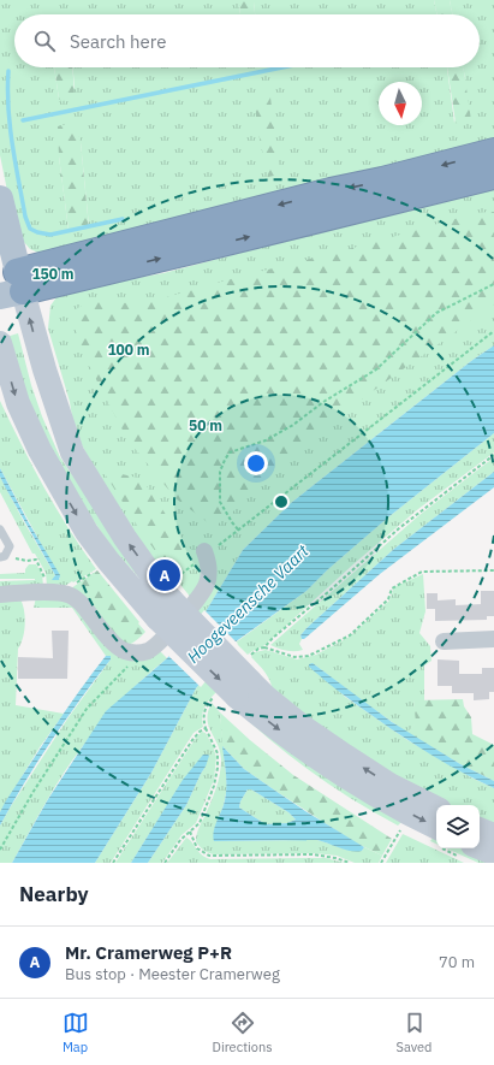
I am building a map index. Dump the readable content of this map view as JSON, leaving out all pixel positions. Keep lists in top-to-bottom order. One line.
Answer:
{"water":["Hoogeveensche Vaart"],"north":"bottom","page":{"search":"Search here","pins":"A","heading":"Nearby","list":[{"mark":"A","name":"Mr. Cramerweg P+R","note":"Bus stop · Meester Cramerweg","value":"70 m"}],"nav":["Map","Directions","Saved"]},"rings":["150 m","100 m","50 m"]}
